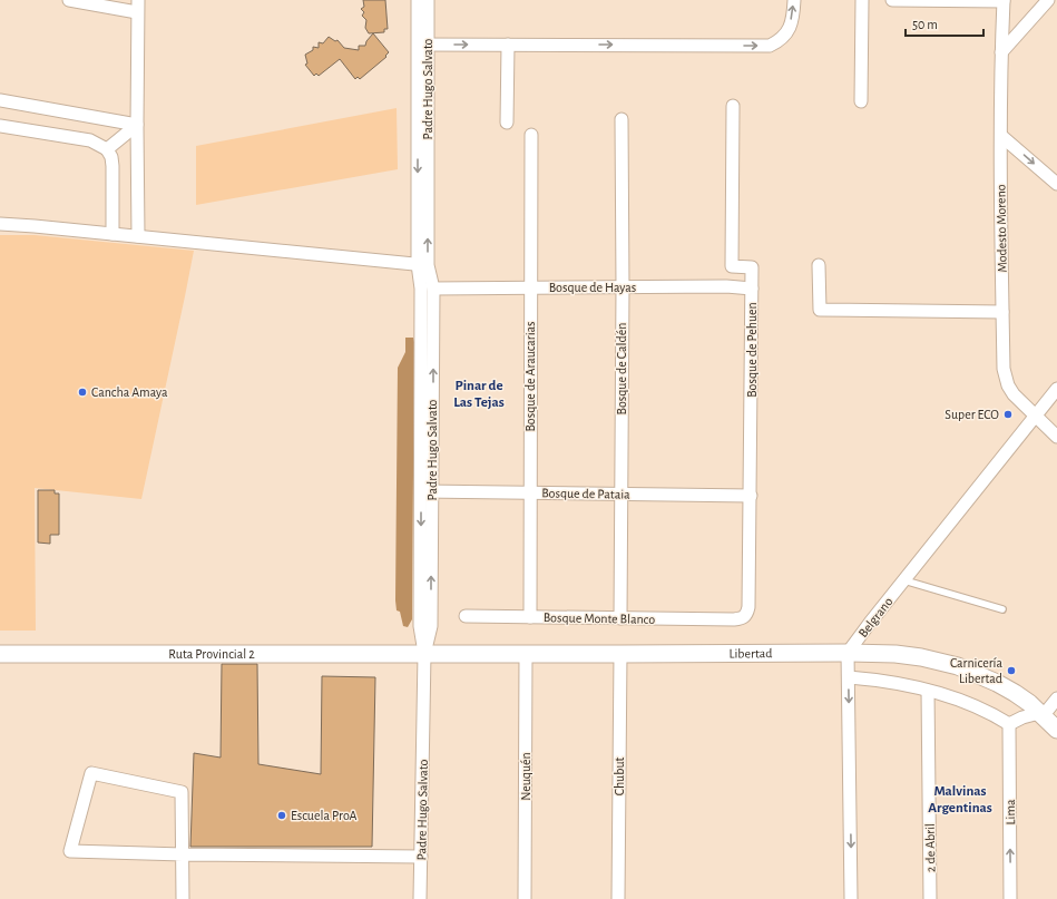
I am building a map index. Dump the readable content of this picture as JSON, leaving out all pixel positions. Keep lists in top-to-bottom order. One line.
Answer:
{"streets":{"main road":["Libertad","Ruta Provincial 2"],"street":["Padre Hugo Salvato","Modesto Moreno","Bosque de Hayas","Bosque de Pehuen","Bosque de Caldén","Bosque de Araucarias","Bosque de Pataia","Belgrano","Bosque Monte Blanco","Neuquén","Chubut","Lima","2 de Abril"]},"crossings":[["Padre Hugo Salvato","Bosque de Hayas"],["Padre Hugo Salvato","Bosque de Pataia"],["Padre Hugo Salvato","Libertad"],["Padre Hugo Salvato","Ruta Provincial 2"],["Modesto Moreno","Belgrano"],["Bosque de Hayas","Bosque de Pehuen"],["Bosque de Hayas","Bosque de Caldén"],["Bosque de Hayas","Bosque de Araucarias"],["Bosque de Pehuen","Bosque de Pataia"],["Bosque de Pehuen","Bosque Monte Blanco"],["Bosque de Caldén","Bosque de Pataia"],["Bosque de Caldén","Bosque Monte Blanco"],["Bosque de Araucarias","Bosque de Pataia"],["Bosque de Araucarias","Bosque Monte Blanco"],["Belgrano","Libertad"],["Libertad","Ruta Provincial 2"],["Libertad","Neuquén"],["Libertad","Chubut"]],"one_way":["Lima"],"districts":["Pinar de Las Tejas","Malvinas Argentinas"],"places":["Cancha Amaya","Super ECO","Carnicería Libertad","Escuela ProA"],"scale_bar":"50 m"}
